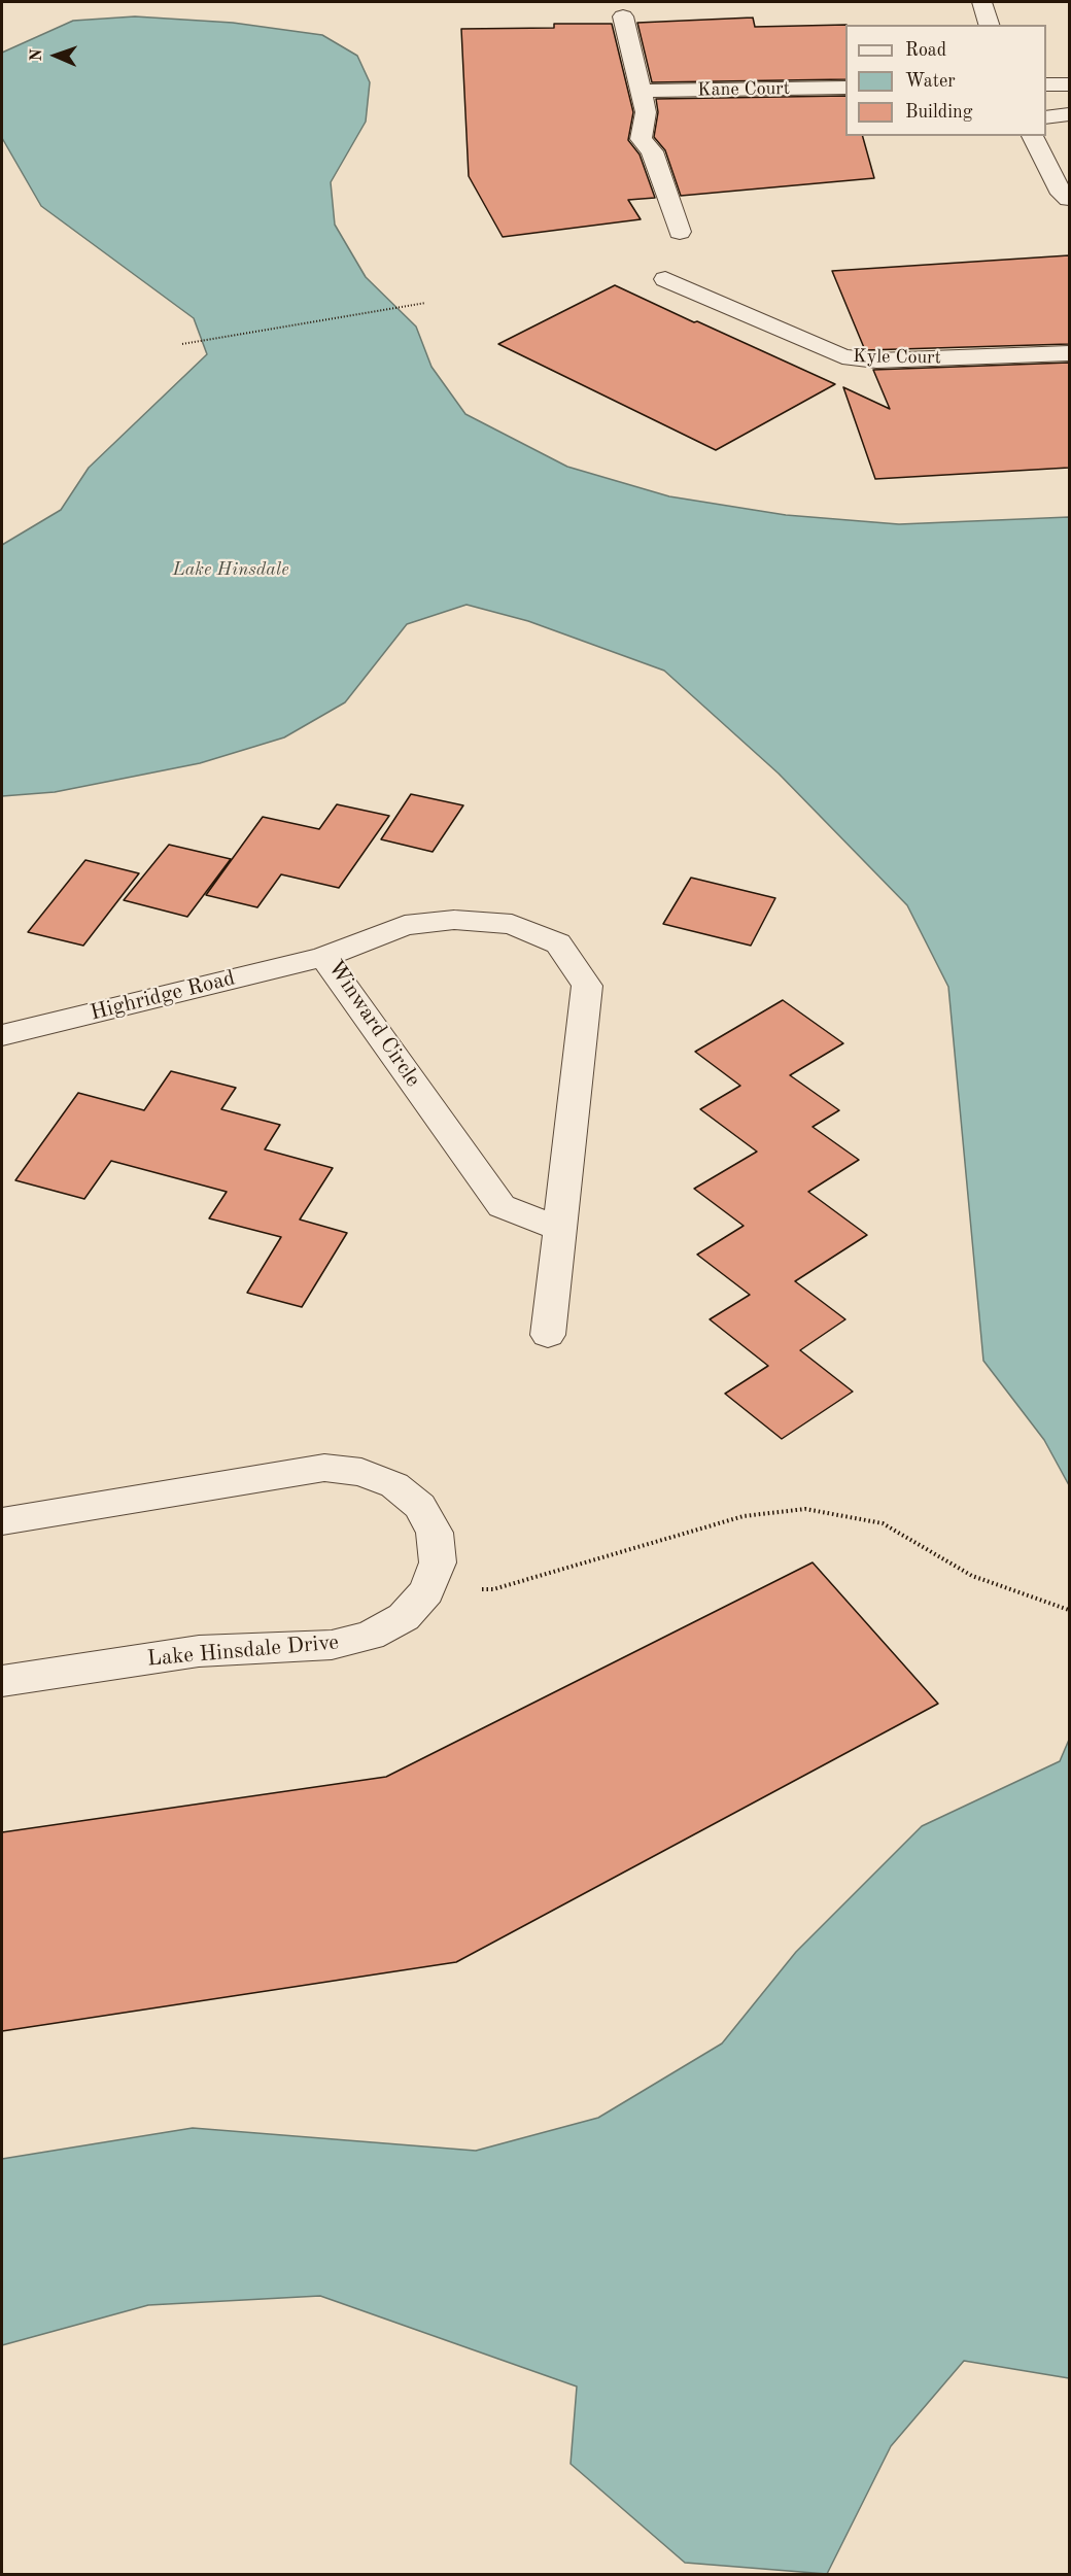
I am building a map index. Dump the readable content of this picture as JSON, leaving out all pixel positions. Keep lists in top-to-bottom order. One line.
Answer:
{"streets":{"street":["Kane Court","Kyle Court","Highridge Road","Winward Circle","Lake Hinsdale Drive"]},"crossings":[["Highridge Road","Winward Circle"]],"water":["Lake Hinsdale"],"legend":["Road","Water","Building"],"north":"left"}
